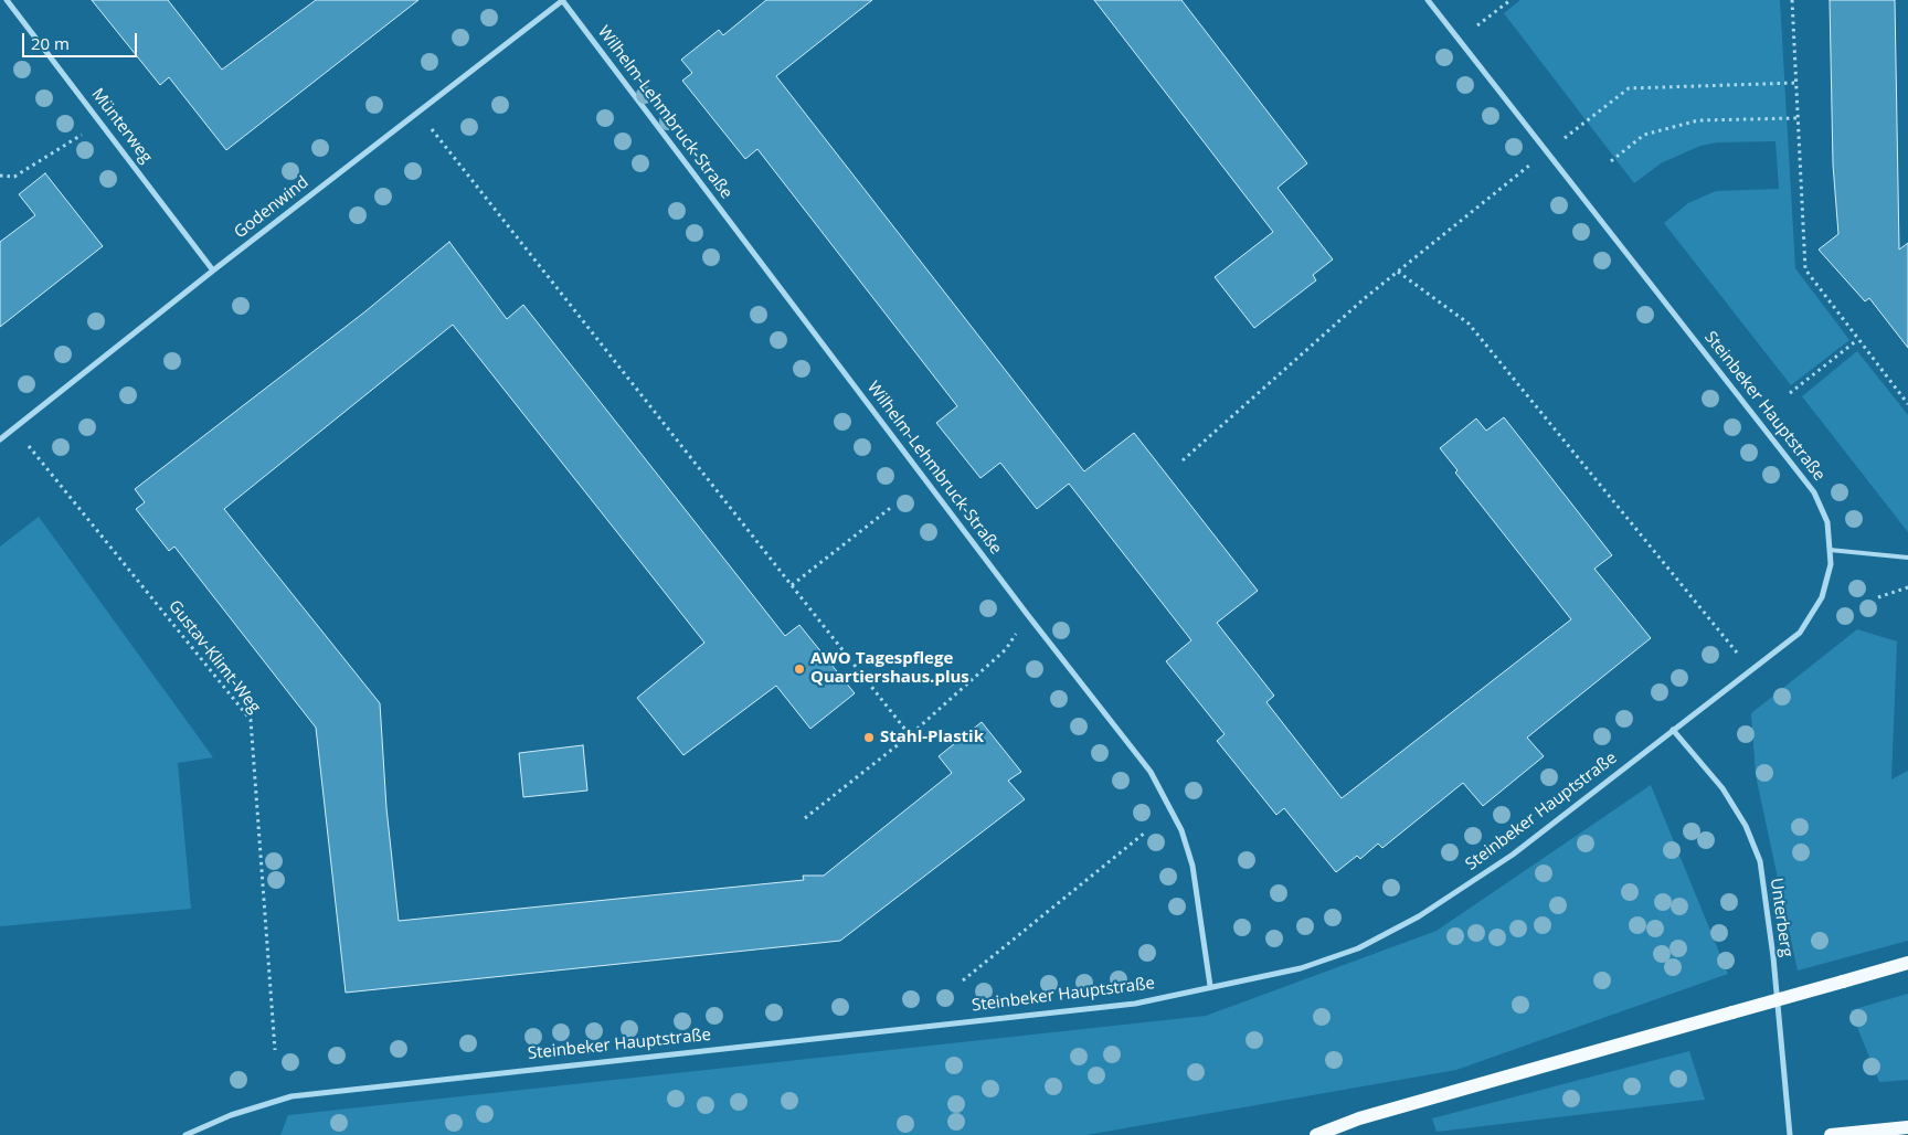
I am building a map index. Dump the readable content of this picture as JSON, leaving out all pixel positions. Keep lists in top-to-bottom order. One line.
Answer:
{"streets":{"street":["Wilhelm-Lehmbruck-Straße","Münterweg","Godenwind","Steinbeker Hauptstraße","Unterberg"],"path":["Gustav-Klimt-Weg"]},"crossings":[["Wilhelm-Lehmbruck-Straße","Godenwind"],["Wilhelm-Lehmbruck-Straße","Steinbeker Hauptstraße"],["Münterweg","Godenwind"],["Godenwind","Gustav-Klimt-Weg"],["Steinbeker Hauptstraße","Unterberg"]],"places":["AWO Tagespflege Quartiershaus.plus","Stahl-Plastik"],"scale_bar":"20 m"}
